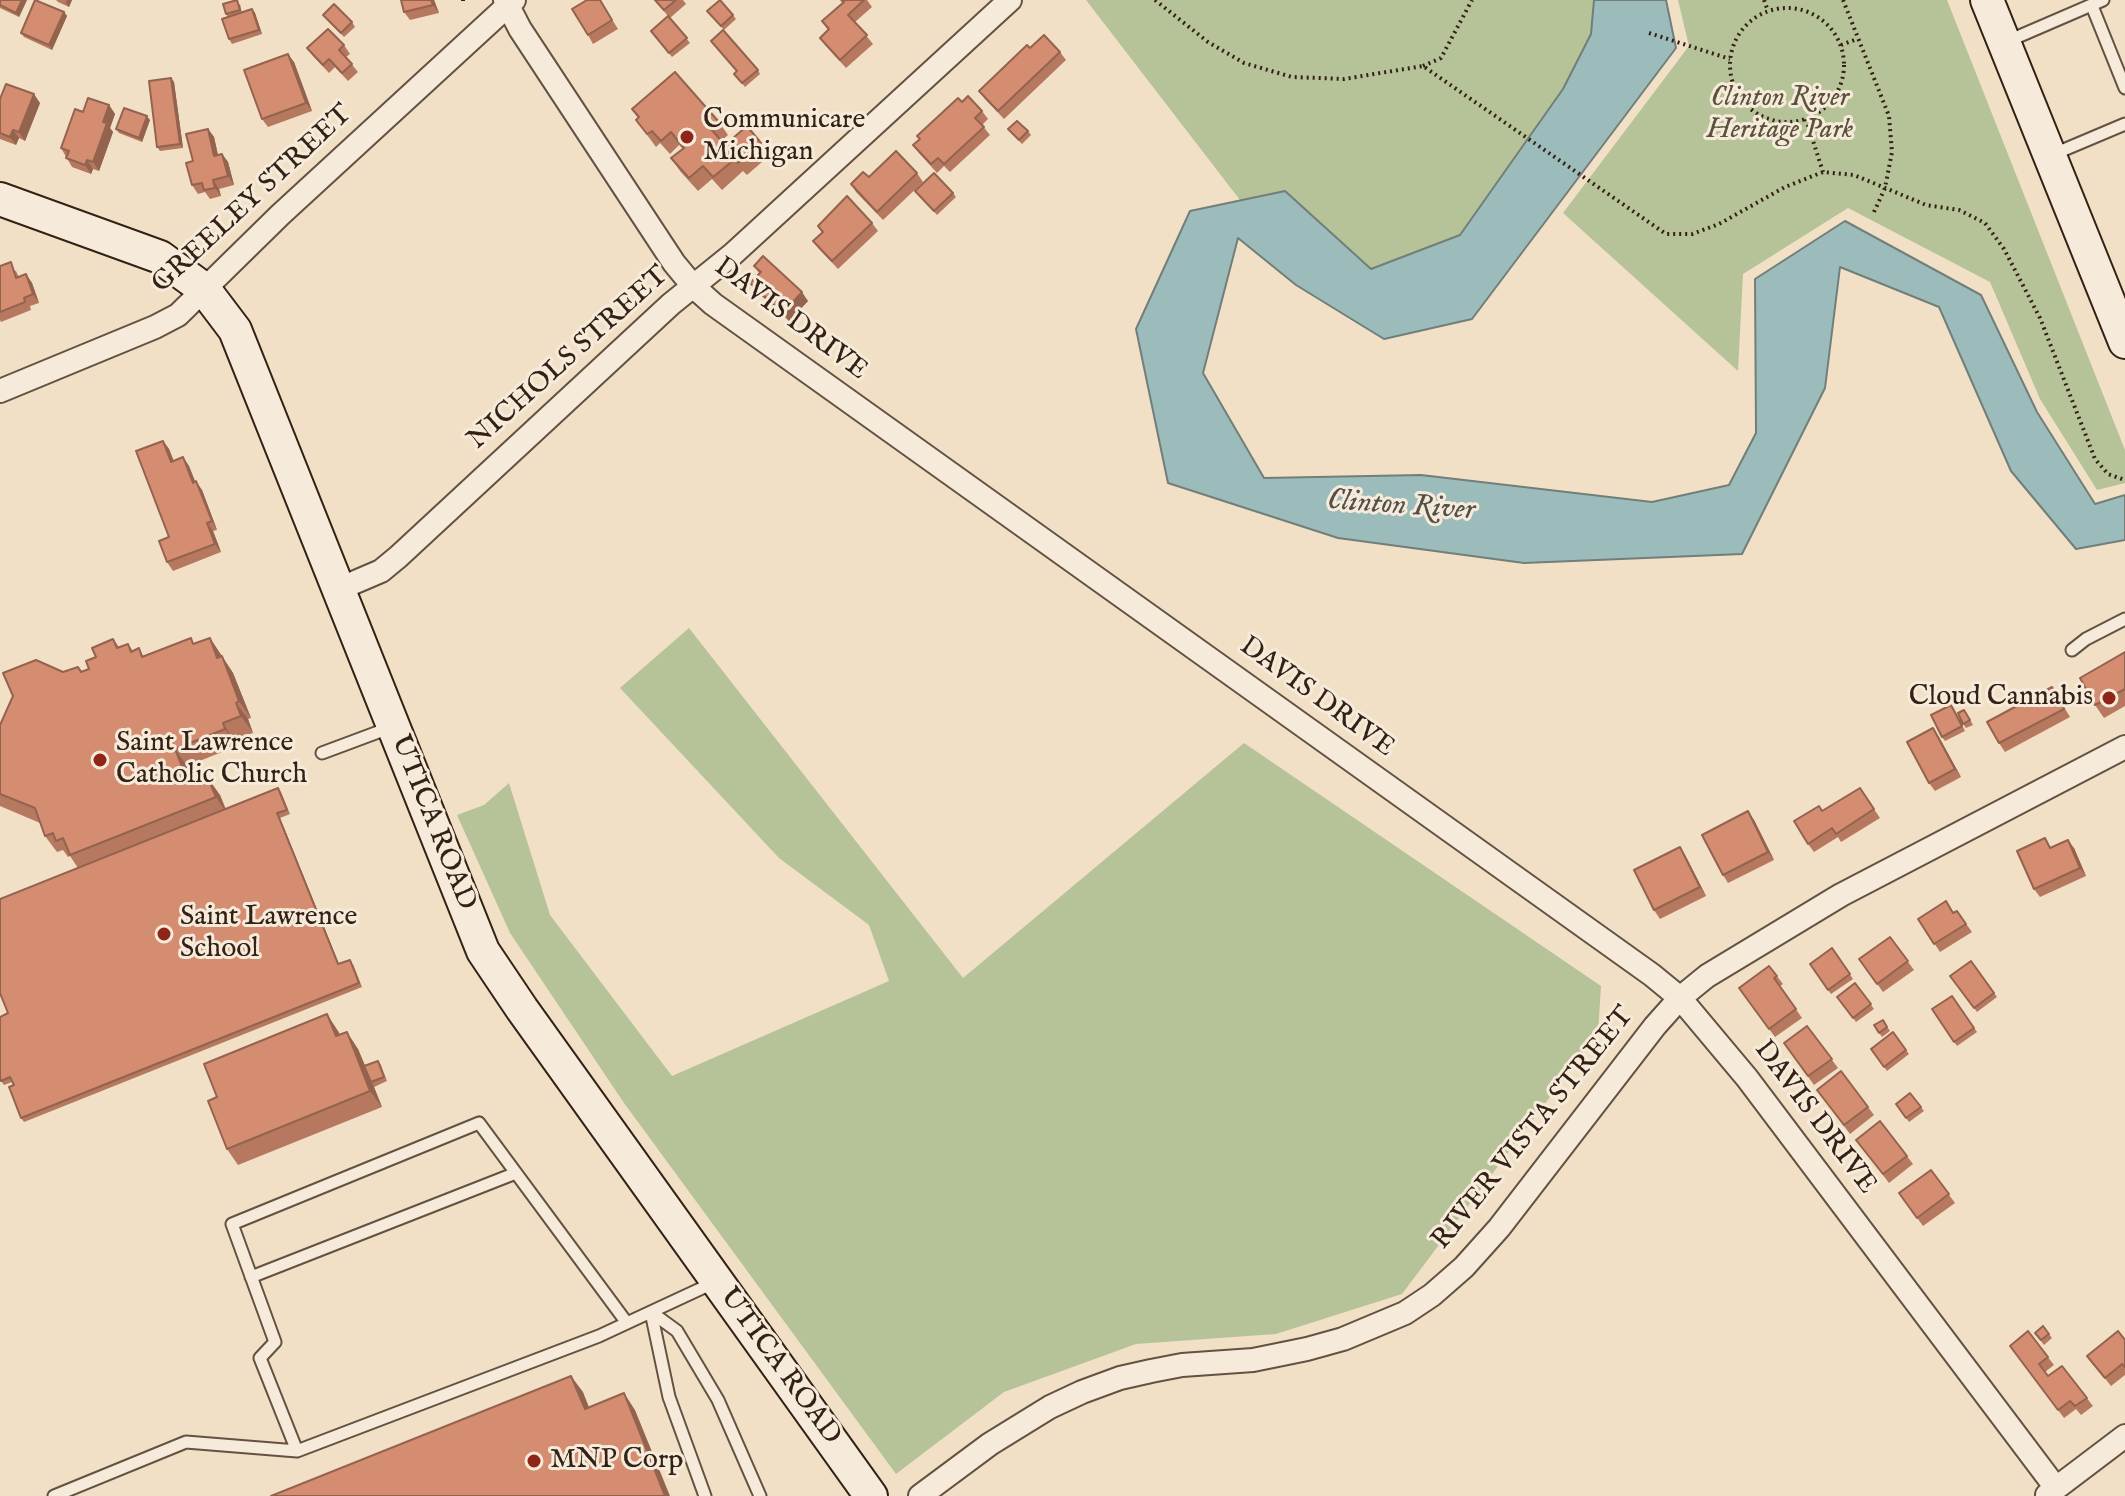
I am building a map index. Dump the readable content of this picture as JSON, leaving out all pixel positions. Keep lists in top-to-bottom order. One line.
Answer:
{"streets":{"street":["GREELEY STREET","DAVIS DRIVE","NICHOLS STREET","UTICA ROAD","RIVER VISTA STREET"]},"crossings":[["GREELEY STREET","DAVIS DRIVE"],["GREELEY STREET","UTICA ROAD"],["DAVIS DRIVE","NICHOLS STREET"],["DAVIS DRIVE","RIVER VISTA STREET"],["NICHOLS STREET","UTICA ROAD"]],"water":["Clinton River"],"parks":["Clinton River Heritage Park"],"places":["Communicare Michigan","Cloud Cannabis","Saint Lawrence Catholic Church","Saint Lawrence School","MNP Corp"]}
